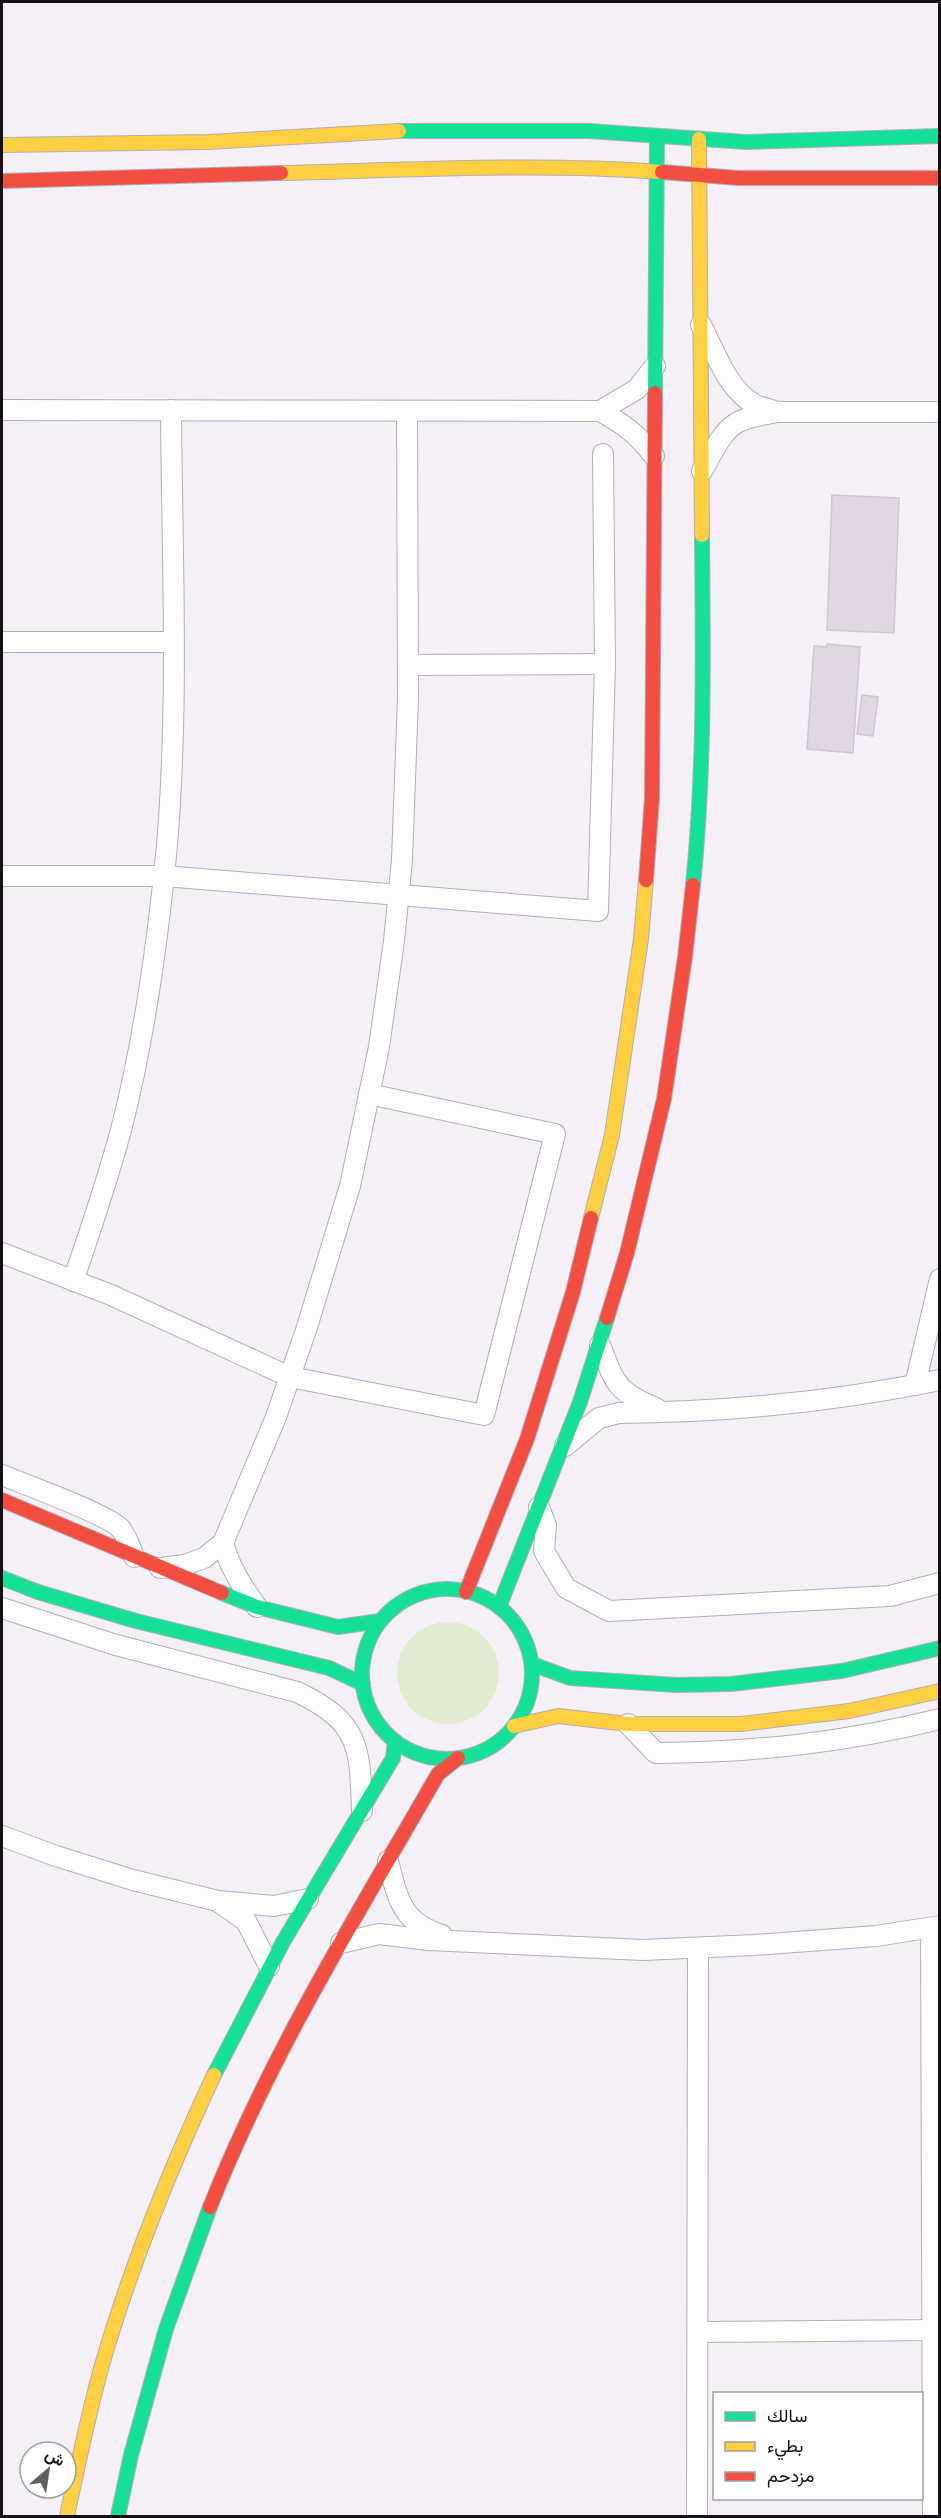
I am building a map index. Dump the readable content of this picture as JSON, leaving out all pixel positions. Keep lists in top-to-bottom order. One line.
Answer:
{"legend":["سالك","بطيء","مزدحم"],"north":"top right"}
